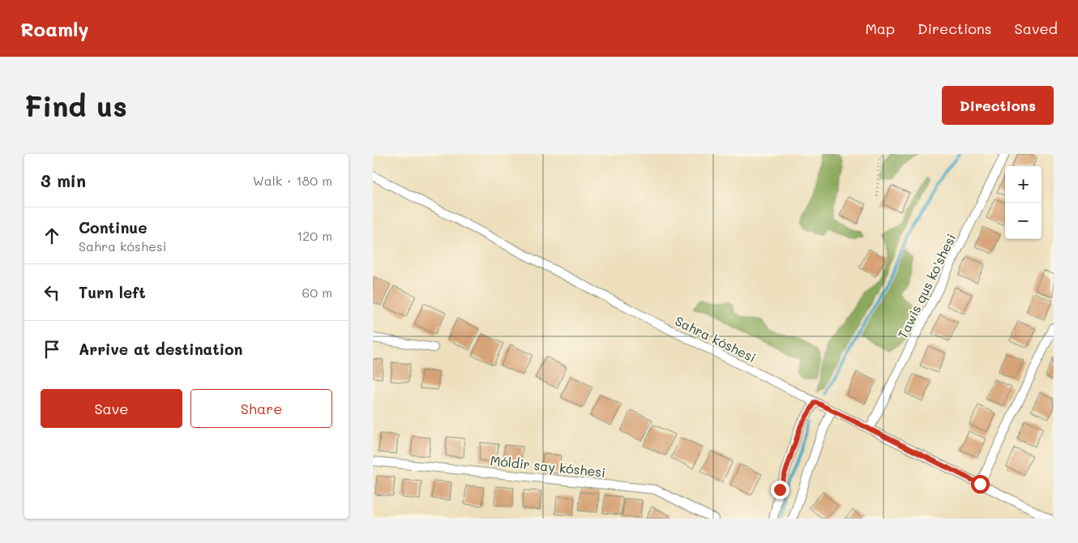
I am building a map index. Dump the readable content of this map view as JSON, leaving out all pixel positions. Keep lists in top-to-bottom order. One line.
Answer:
{"streets":{"street":["Tawis qus ko'shesi","Sahra kóshesi","Móldir say kóshesi"]},"crossings":[["Tawis qus ko'shesi","Sahra kóshesi"]],"page":{"header":"Roamly","nav":["Map","Directions","Saved"],"buttons":["Directions",["Save","Share"]],"title":"Find us","heading":["3 min","Walk · 180 m"],"map_buttons":["+","−"],"list":[["Continue","Sahra kóshesi","120 m"],["Turn left","60 m"],"Arrive at destination"]}}
